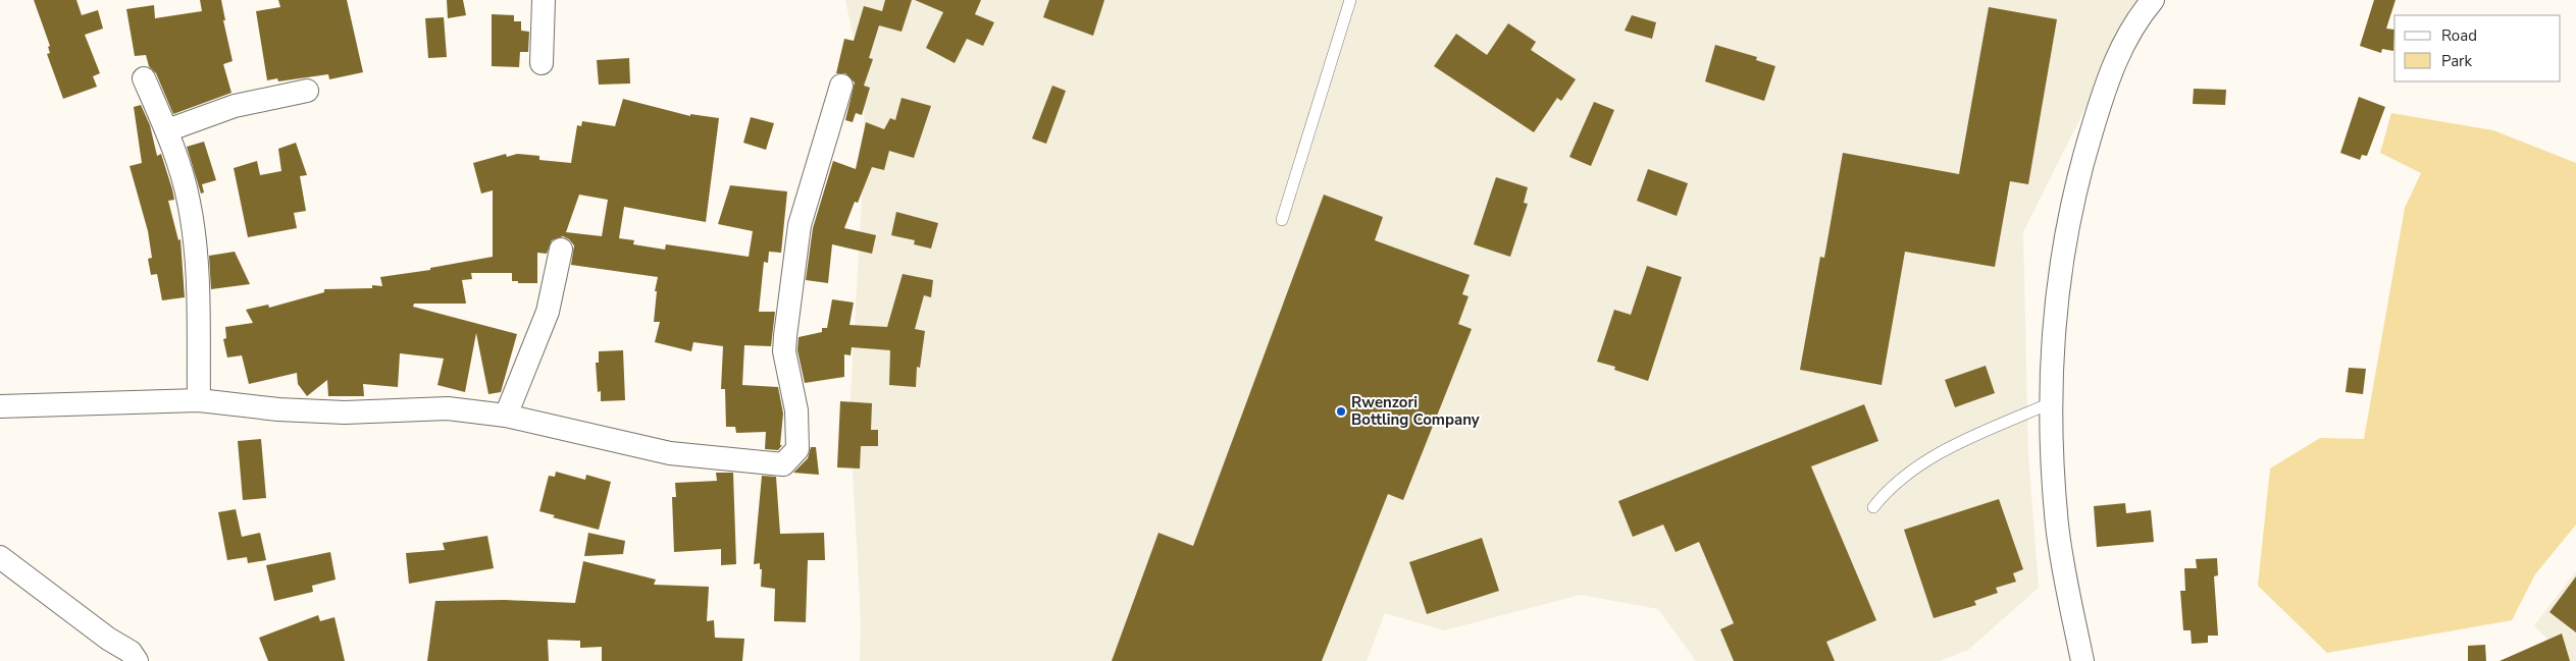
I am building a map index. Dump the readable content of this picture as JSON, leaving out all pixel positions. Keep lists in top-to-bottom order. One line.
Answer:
{"places":["Rwenzori Bottling Company"],"legend":["Road","Park"]}
